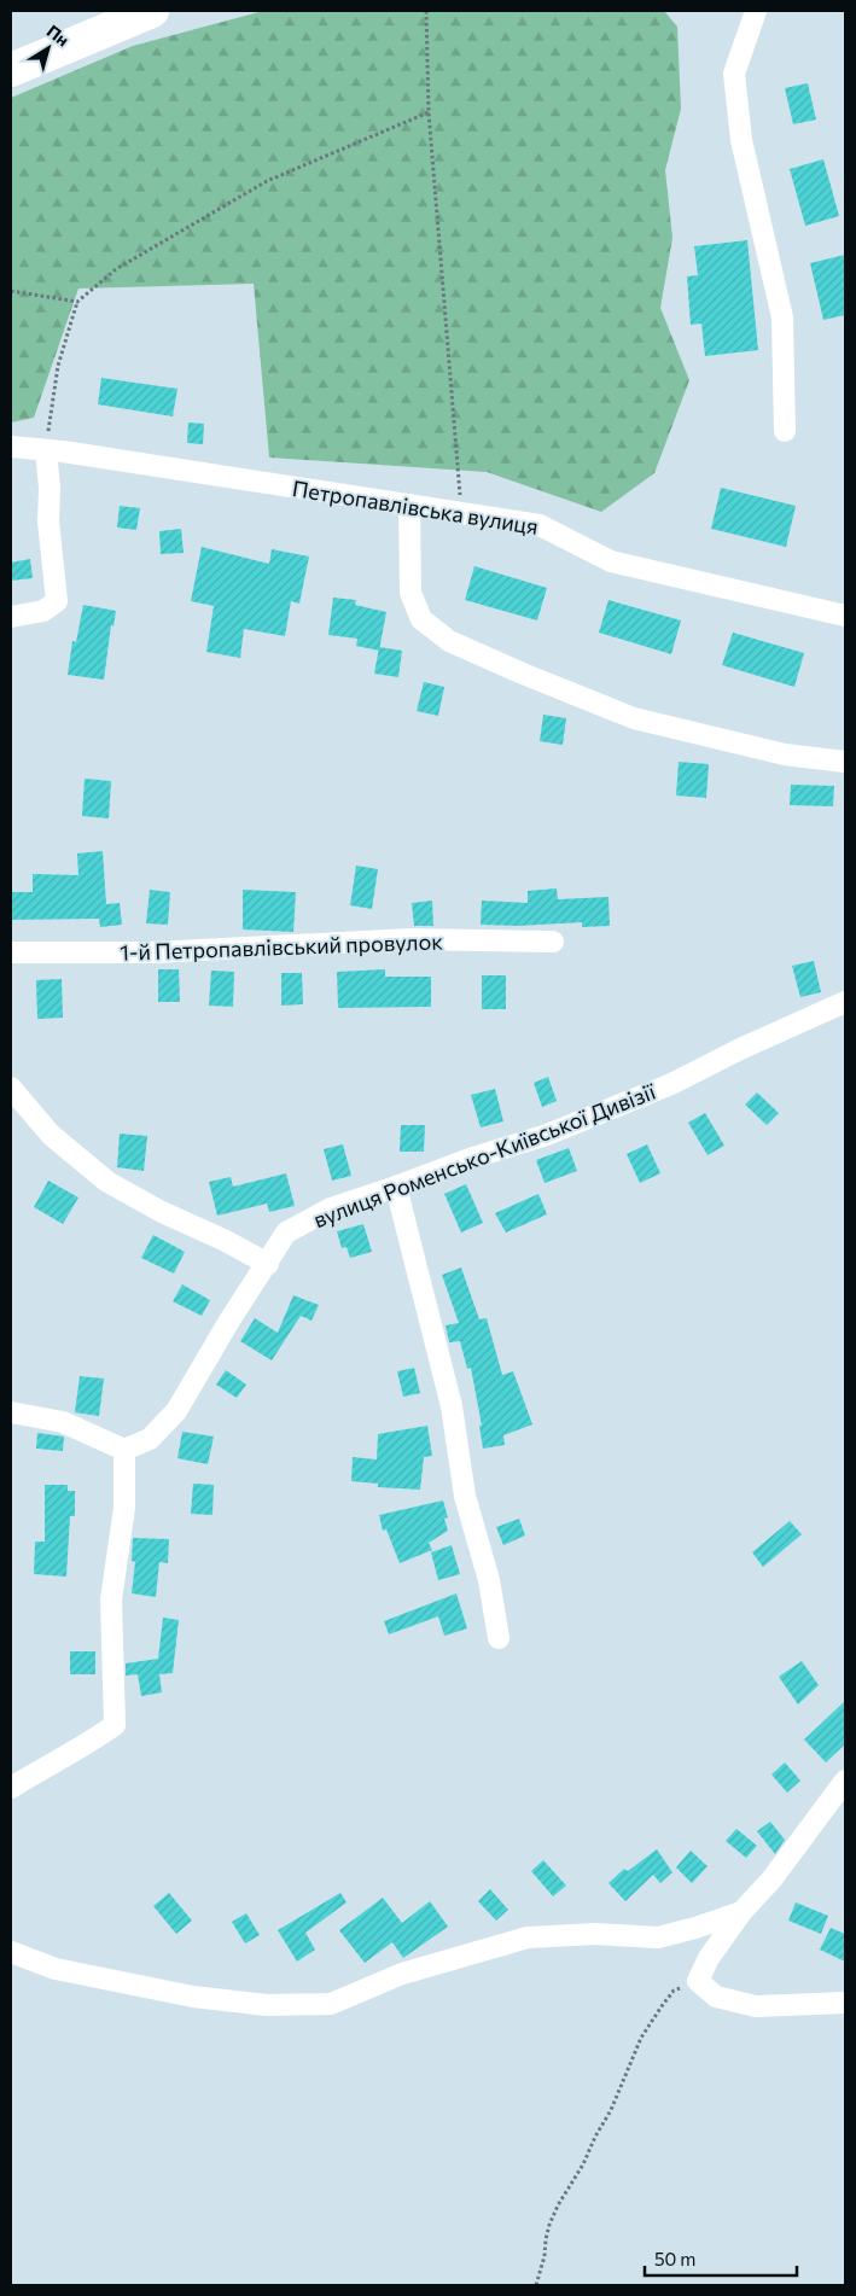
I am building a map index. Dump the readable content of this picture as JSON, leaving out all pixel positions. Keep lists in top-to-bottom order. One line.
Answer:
{"streets":{"street":["Петропавлівська вулиця","1-й Петропавлівський провулок","вулиця Роменсько-Київської Дивізії"]},"scale_bar":"50 m","north":"top right"}
